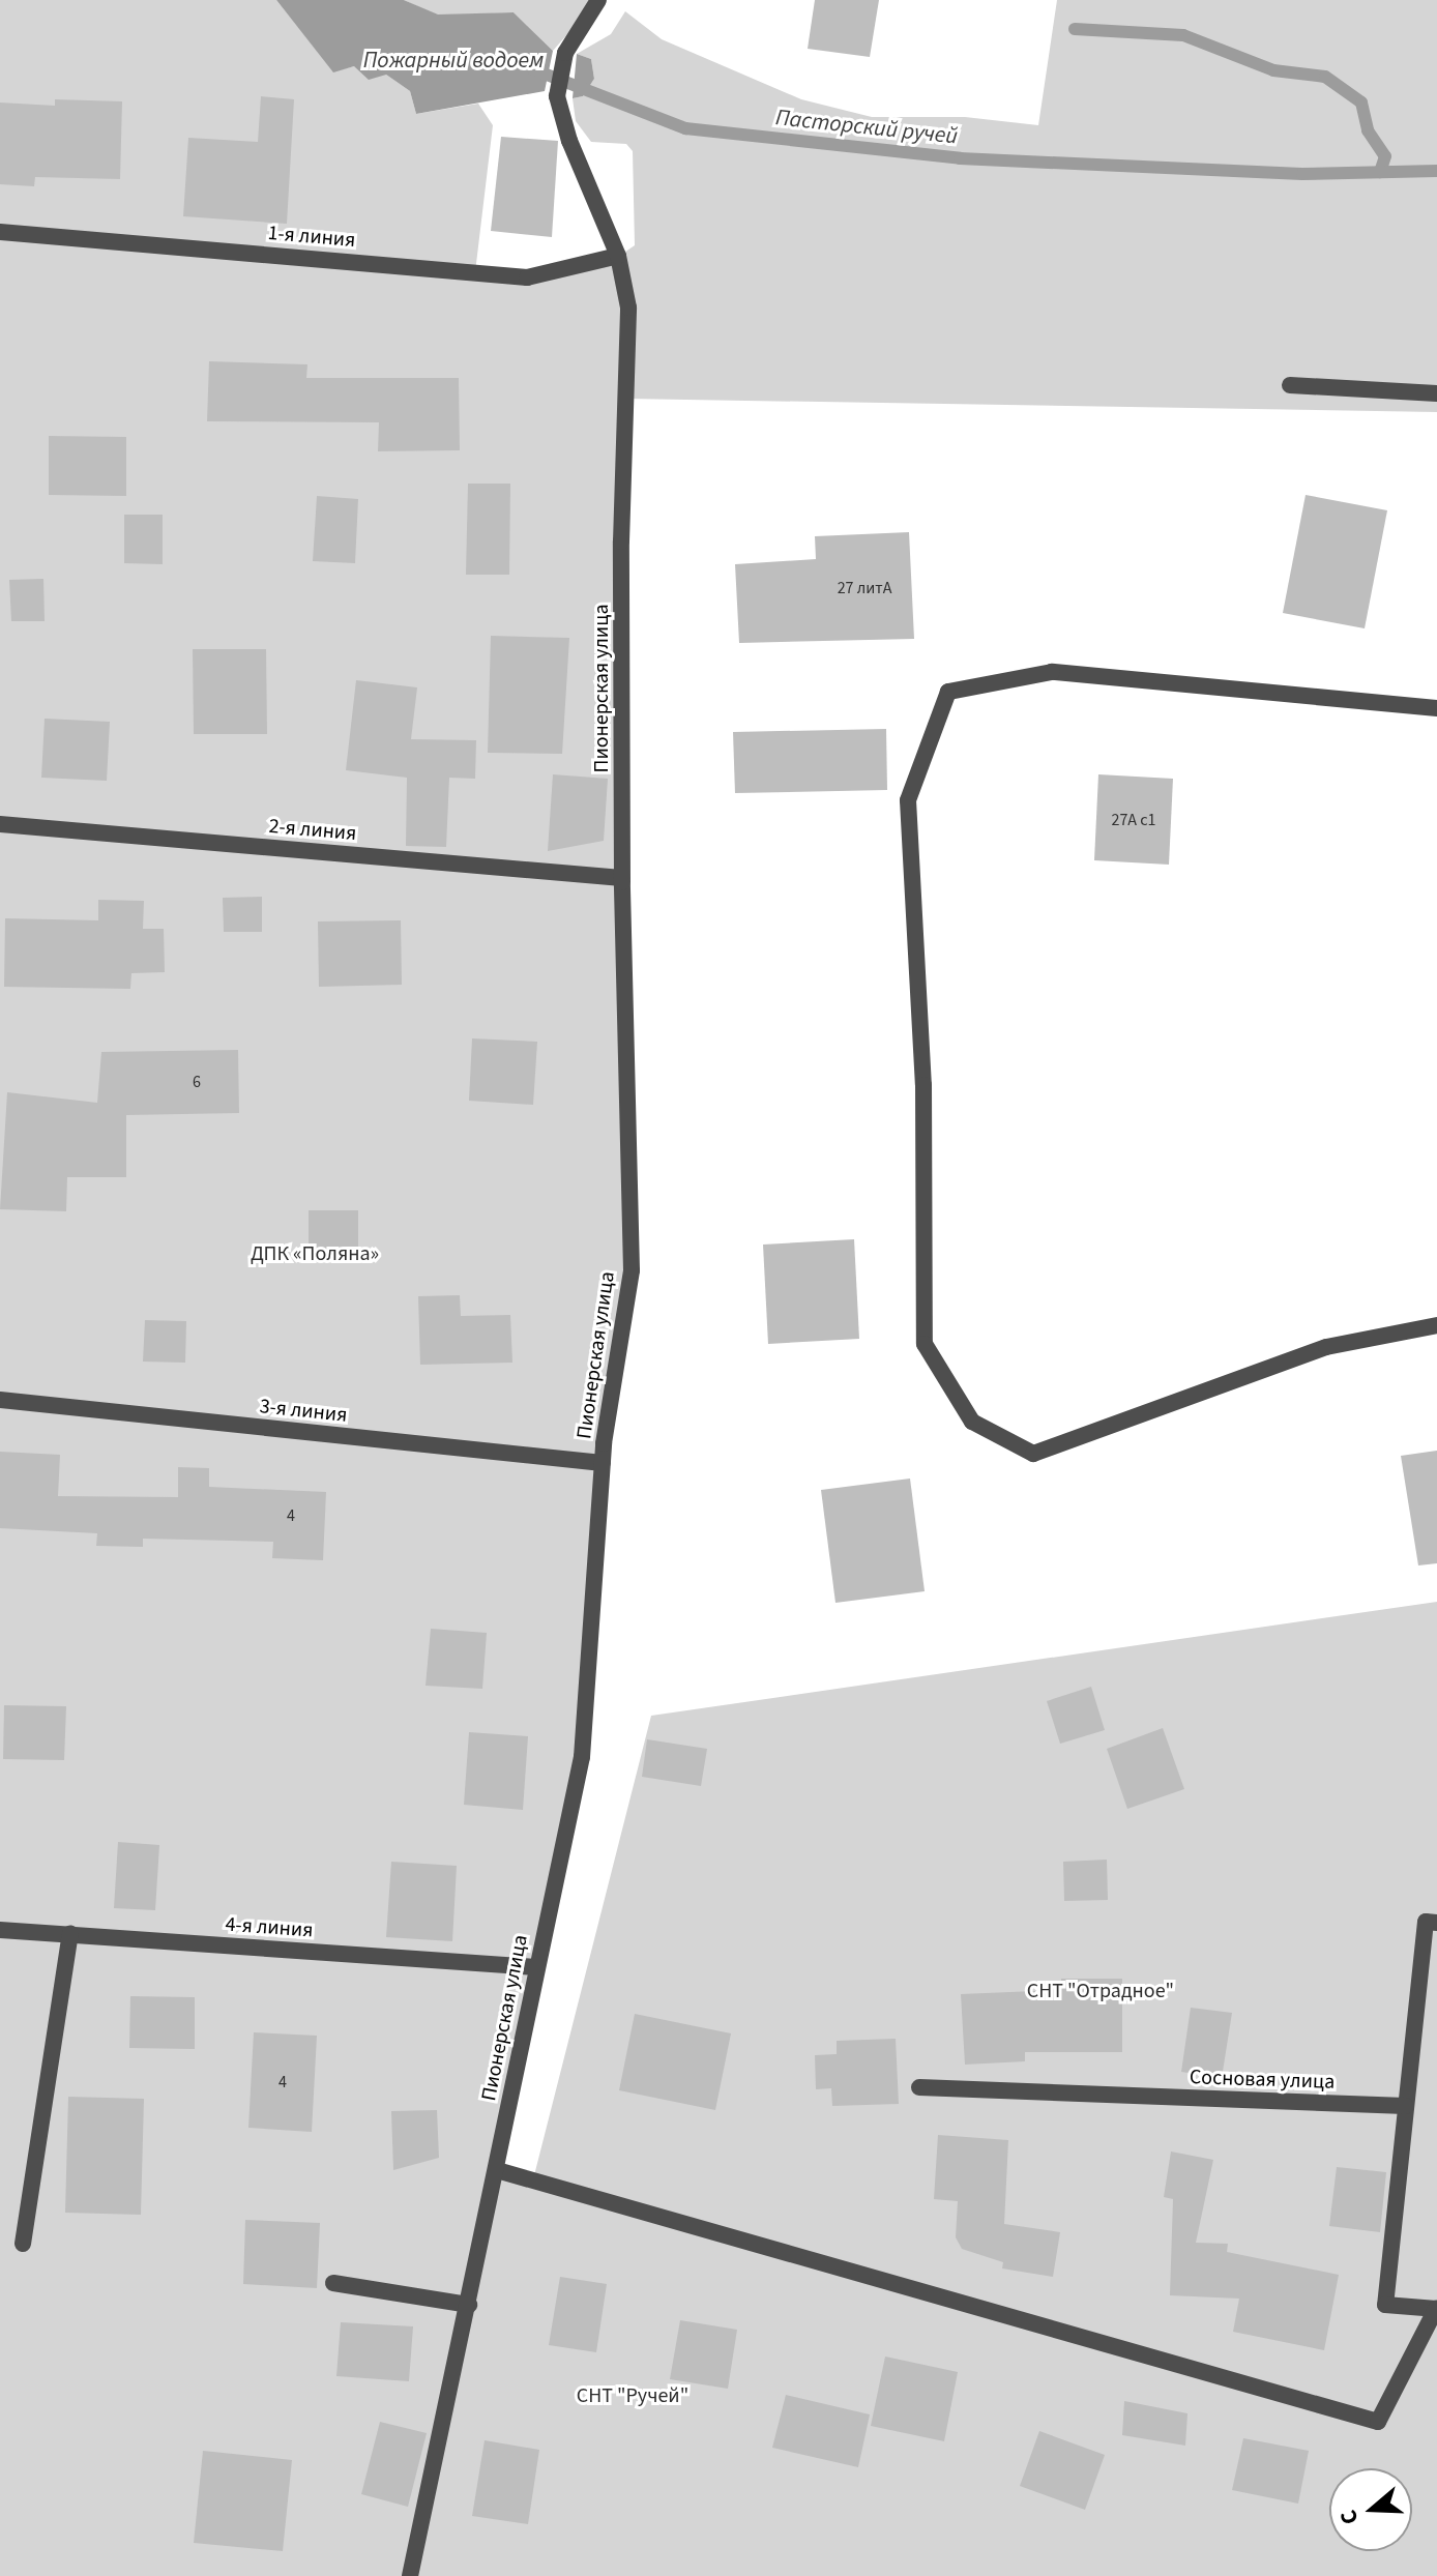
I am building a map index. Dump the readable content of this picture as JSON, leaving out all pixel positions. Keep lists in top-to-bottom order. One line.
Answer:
{"streets":{"street":["1-я линия","Пионерская улица","2-я линия","3-я линия","4-я линия","Сосновая улица"]},"crossings":[["1-я линия","Пионерская улица"],["Пионерская улица","2-я линия"],["Пионерская улица","3-я линия"],["Пионерская улица","4-я линия"]],"water":["Пожарный водоем","Пасторский ручей"],"parks":["ДПК «Поляна»","СНТ \"Отрадное\"","СНТ \"Ручей\""],"house_numbers":["27 литА","27А с1","6","4","4"],"north":"left"}
